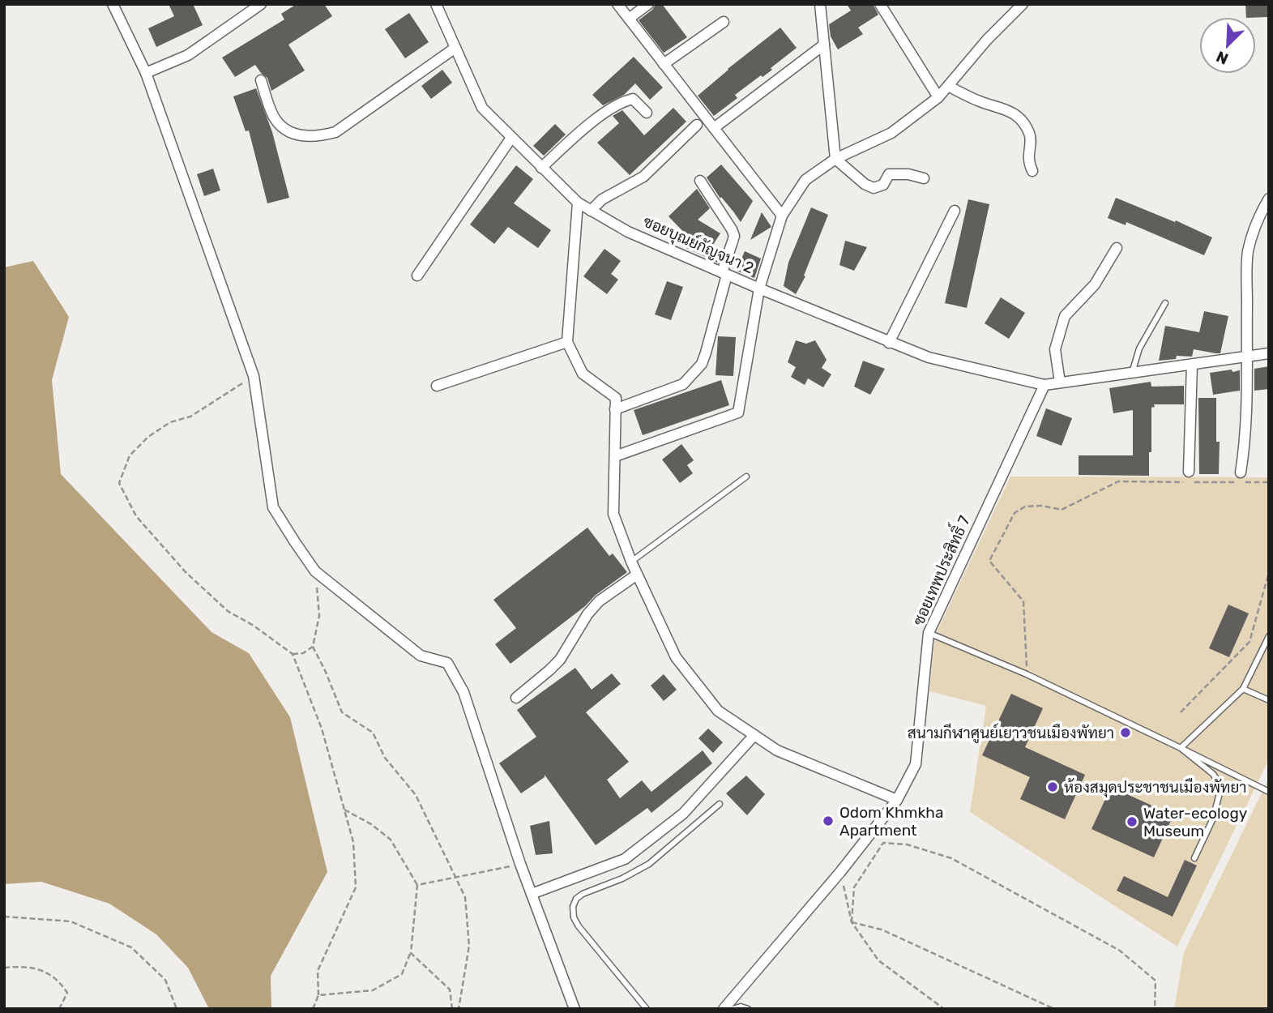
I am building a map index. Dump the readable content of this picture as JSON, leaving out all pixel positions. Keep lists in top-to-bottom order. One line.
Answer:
{"streets":{"street":["ซอยบุณย์กัญจนา 2","ซอยเทพประสิทธิ์ 7"]},"crossings":[["ซอยบุณย์กัญจนา 2","ซอยเทพประสิทธิ์ 7"]],"places":["สนามกีฬาศูนย์เยาวชนเมืองพัทยา","ห้องสมุดประชาชนเมืองพัทยา","Odom Khmkha Apartment","Water-ecology Museum"],"north":"bottom left"}
